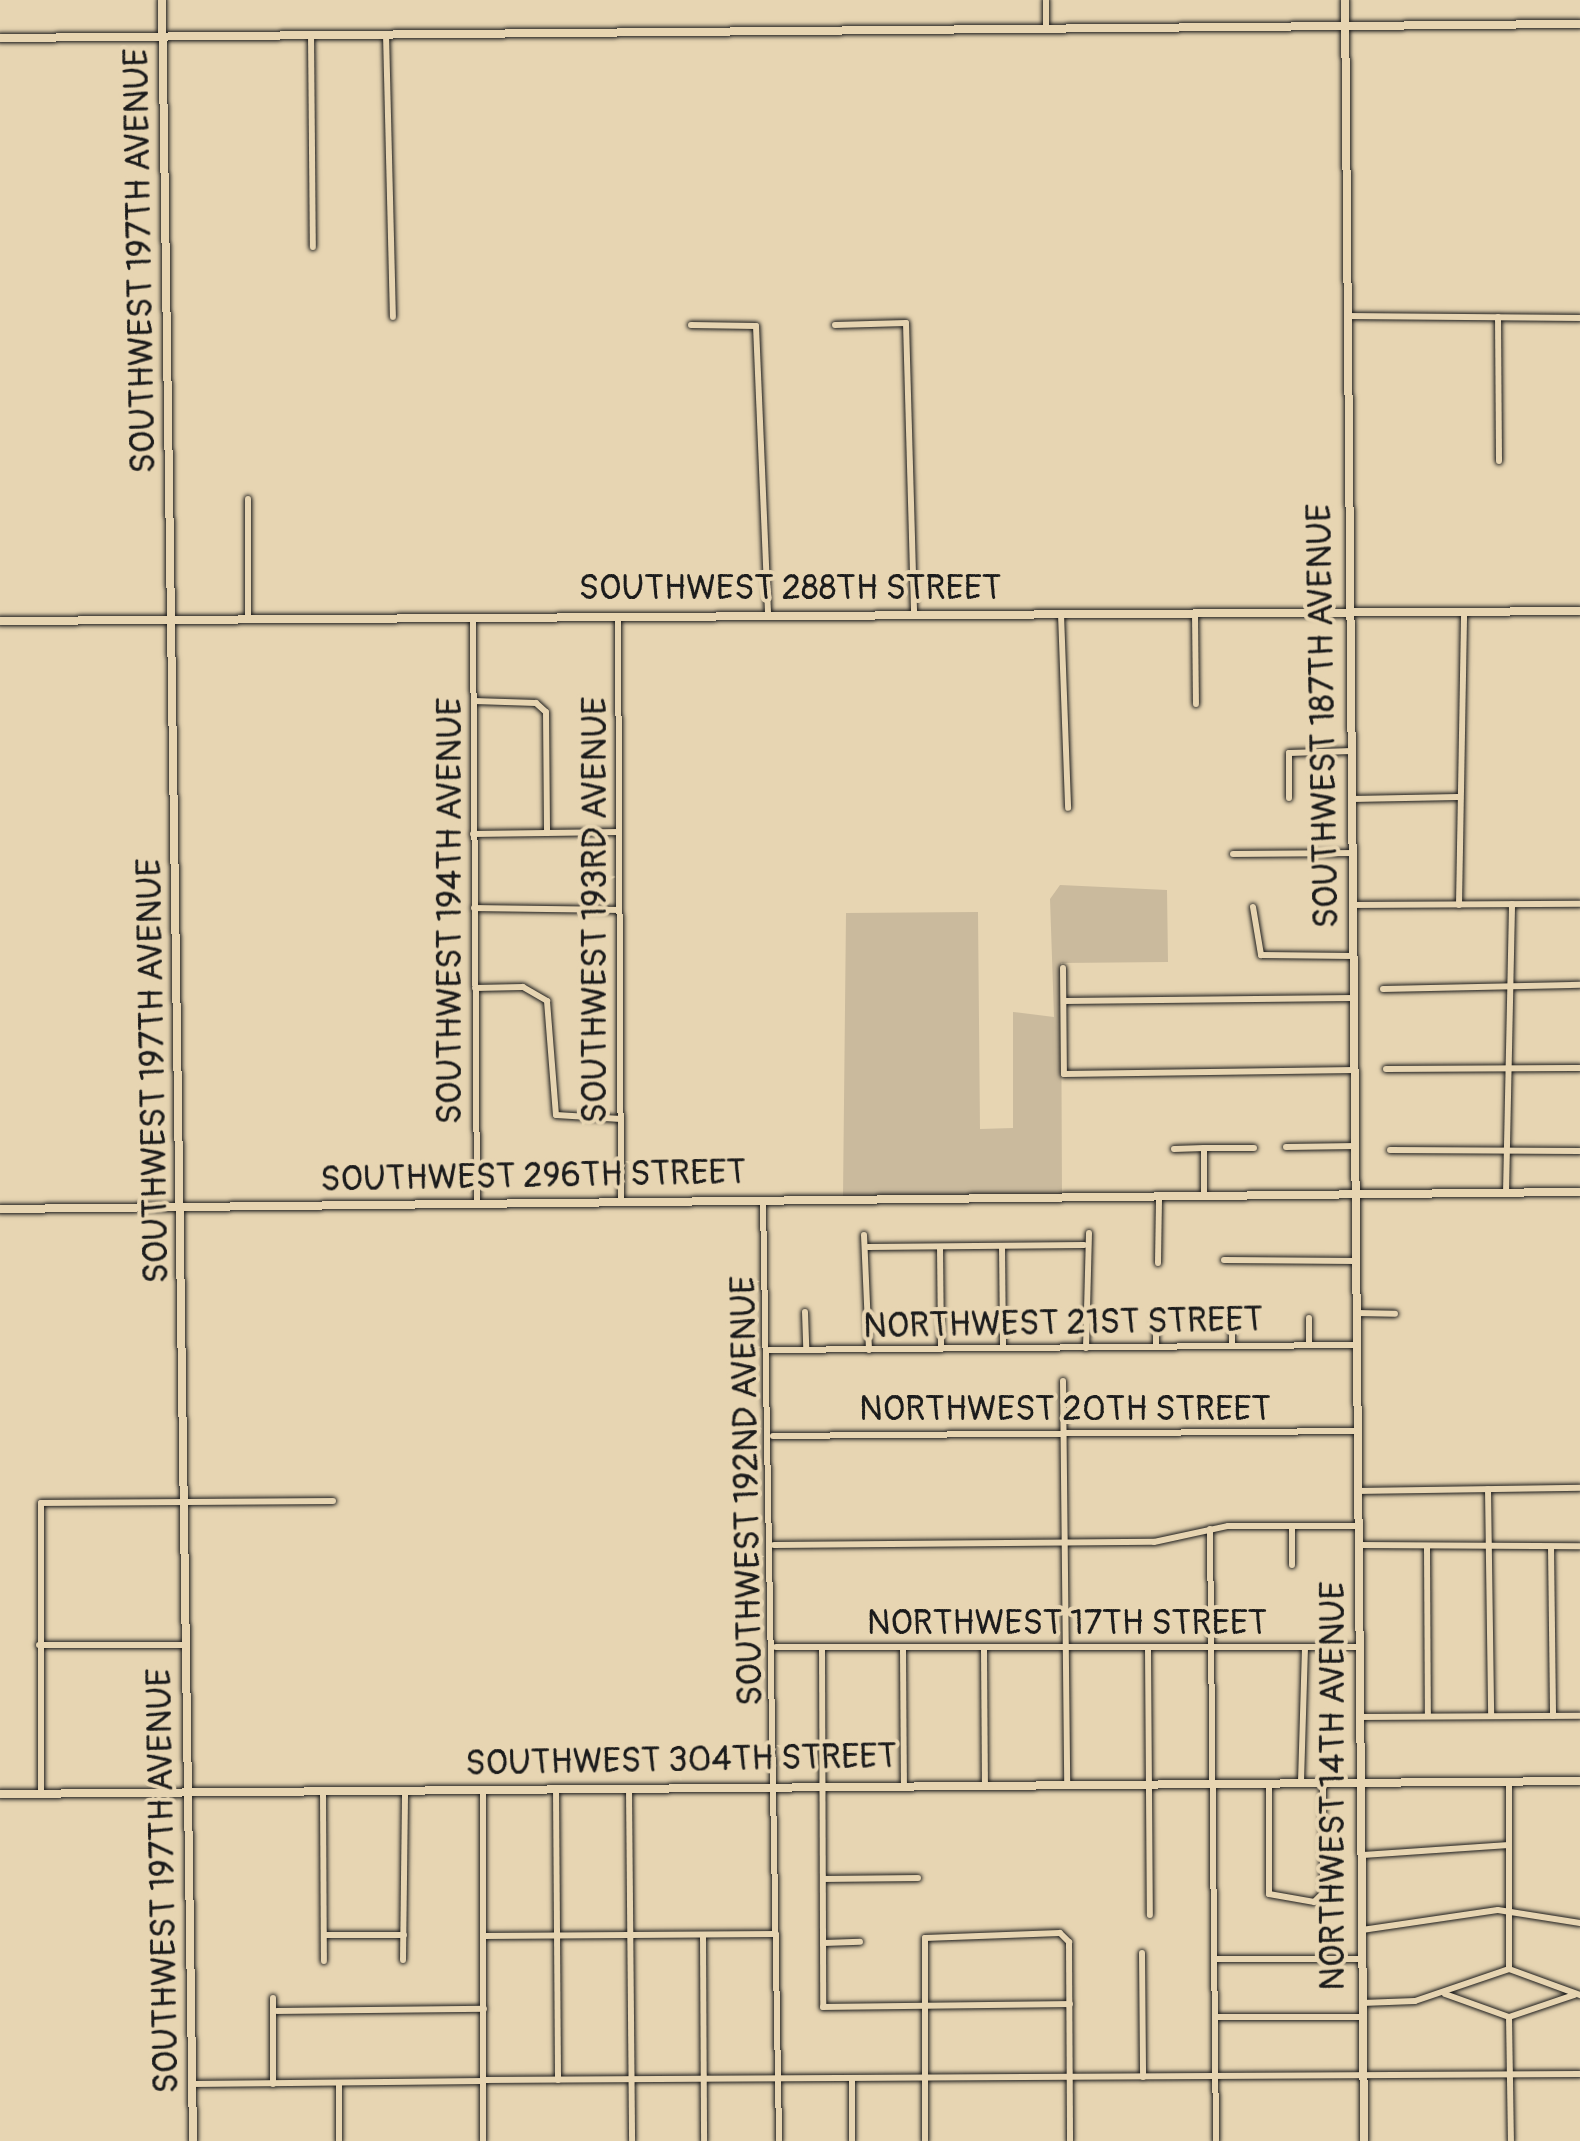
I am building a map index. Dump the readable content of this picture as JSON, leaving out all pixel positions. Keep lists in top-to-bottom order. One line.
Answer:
{"streets":{"street":["SOUTHWEST 197TH AVENUE","SOUTHWEST 288TH STREET","SOUTHWEST 187TH AVENUE","SOUTHWEST 193RD AVENUE","SOUTHWEST 194TH AVENUE","SOUTHWEST 296TH STREET","NORTHWEST 21ST STREET","NORTHWEST 20TH STREET","SOUTHWEST 192ND AVENUE","NORTHWEST 17TH STREET","SOUTHWEST 304TH STREET","NORTHWEST 14TH AVENUE"]},"crossings":[["SOUTHWEST 197TH AVENUE","SOUTHWEST 288TH STREET"],["SOUTHWEST 197TH AVENUE","SOUTHWEST 296TH STREET"],["SOUTHWEST 197TH AVENUE","SOUTHWEST 304TH STREET"],["SOUTHWEST 288TH STREET","SOUTHWEST 187TH AVENUE"],["SOUTHWEST 288TH STREET","SOUTHWEST 193RD AVENUE"],["SOUTHWEST 288TH STREET","SOUTHWEST 194TH AVENUE"],["SOUTHWEST 187TH AVENUE","SOUTHWEST 296TH STREET"],["SOUTHWEST 187TH AVENUE","NORTHWEST 21ST STREET"],["SOUTHWEST 187TH AVENUE","NORTHWEST 20TH STREET"],["SOUTHWEST 187TH AVENUE","NORTHWEST 14TH AVENUE"],["SOUTHWEST 193RD AVENUE","SOUTHWEST 296TH STREET"],["SOUTHWEST 194TH AVENUE","SOUTHWEST 296TH STREET"],["SOUTHWEST 296TH STREET","SOUTHWEST 192ND AVENUE"],["NORTHWEST 21ST STREET","SOUTHWEST 192ND AVENUE"],["NORTHWEST 20TH STREET","SOUTHWEST 192ND AVENUE"],["NORTHWEST 20TH STREET","NORTHWEST 14TH AVENUE"],["SOUTHWEST 192ND AVENUE","NORTHWEST 17TH STREET"],["SOUTHWEST 192ND AVENUE","SOUTHWEST 304TH STREET"],["NORTHWEST 17TH STREET","NORTHWEST 14TH AVENUE"],["SOUTHWEST 304TH STREET","NORTHWEST 14TH AVENUE"]]}
